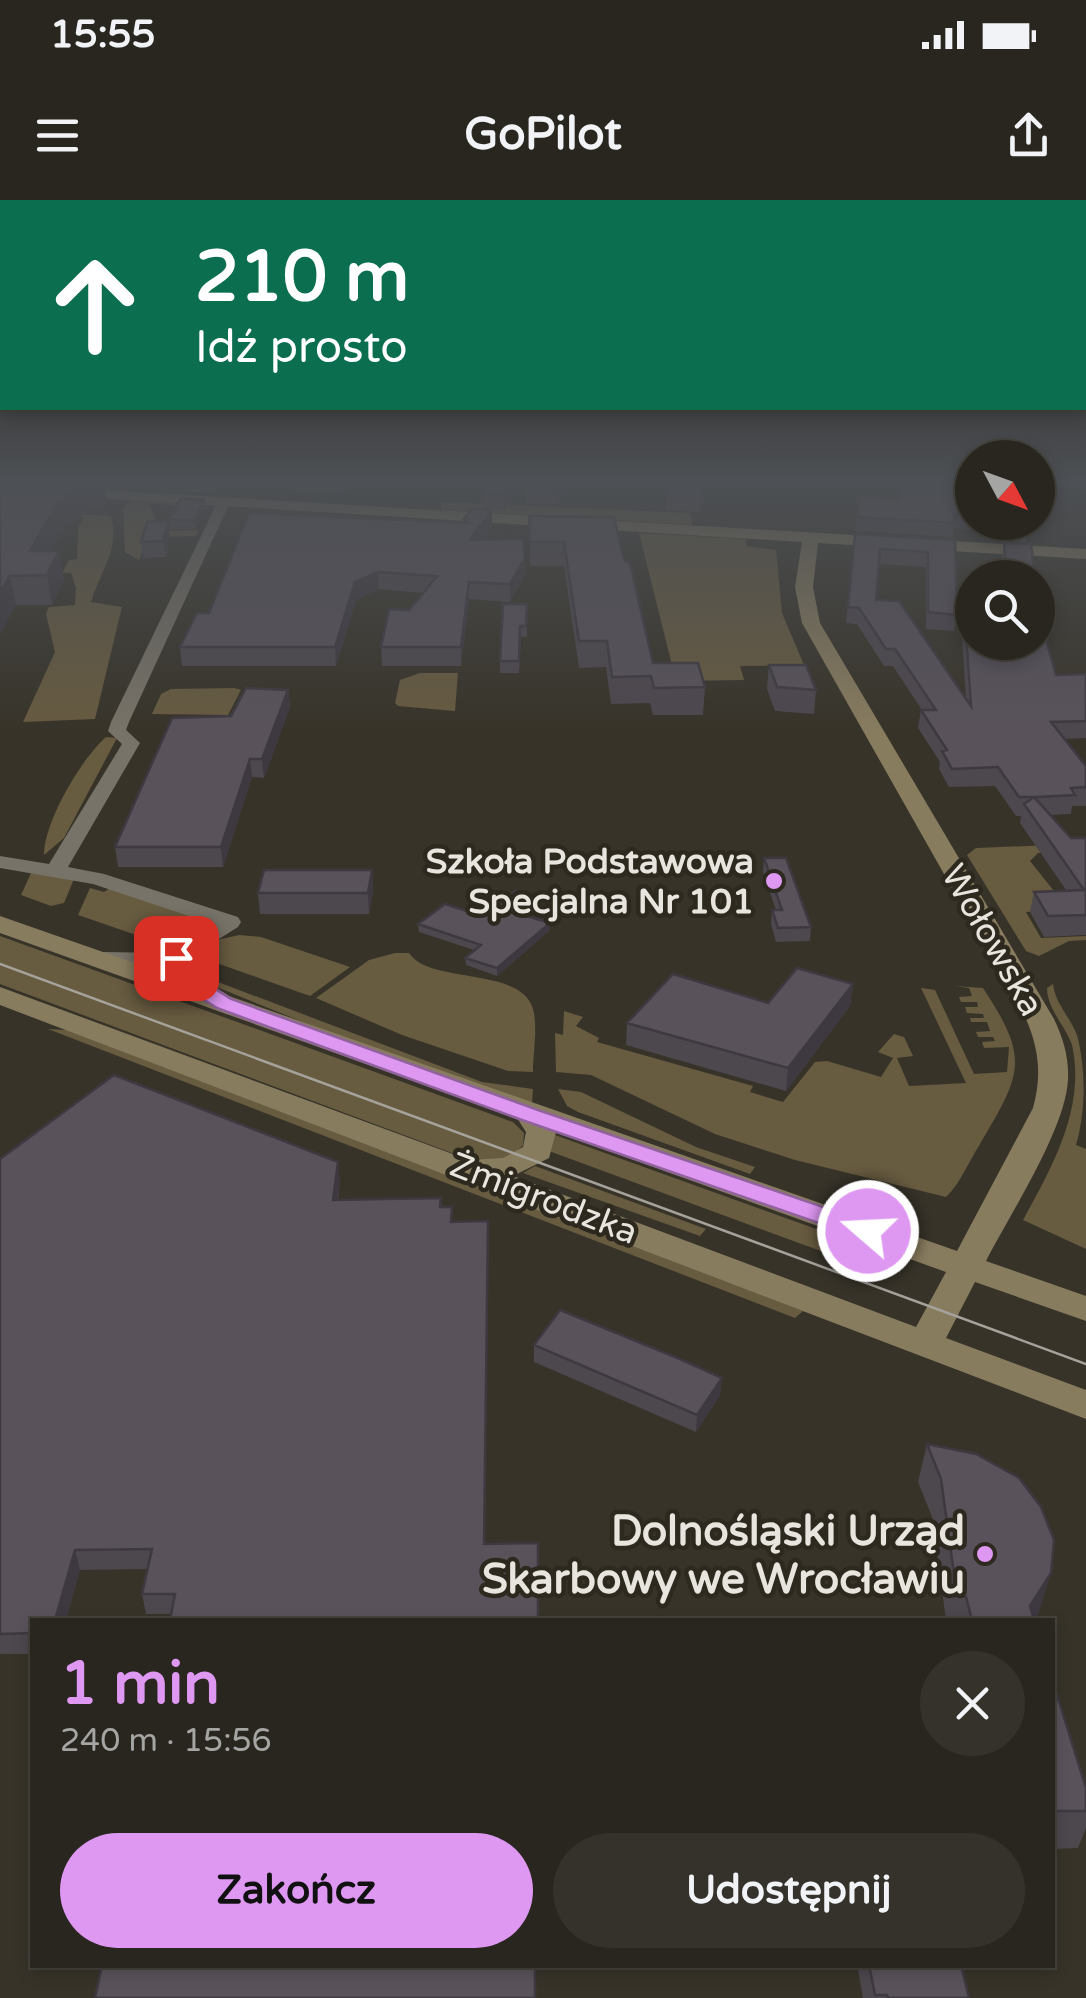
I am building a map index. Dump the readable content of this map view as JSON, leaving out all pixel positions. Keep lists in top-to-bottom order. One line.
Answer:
{"streets":{"main road":["Wołowska","Żmigrodzka"]},"crossings":[["Wołowska","Żmigrodzka"]],"places":["Szkoła Podstawowa Specjalna Nr 101","Dolnośląski Urząd Skarbowy we Wrocławiu"],"north":"bottom right","page":{"status":"15:55","header":"GoPilot","turn":["210 m","Idź prosto"],"heading":["1 min","240 m · 15:56"],"buttons":["Zakończ","Udostępnij"]}}
